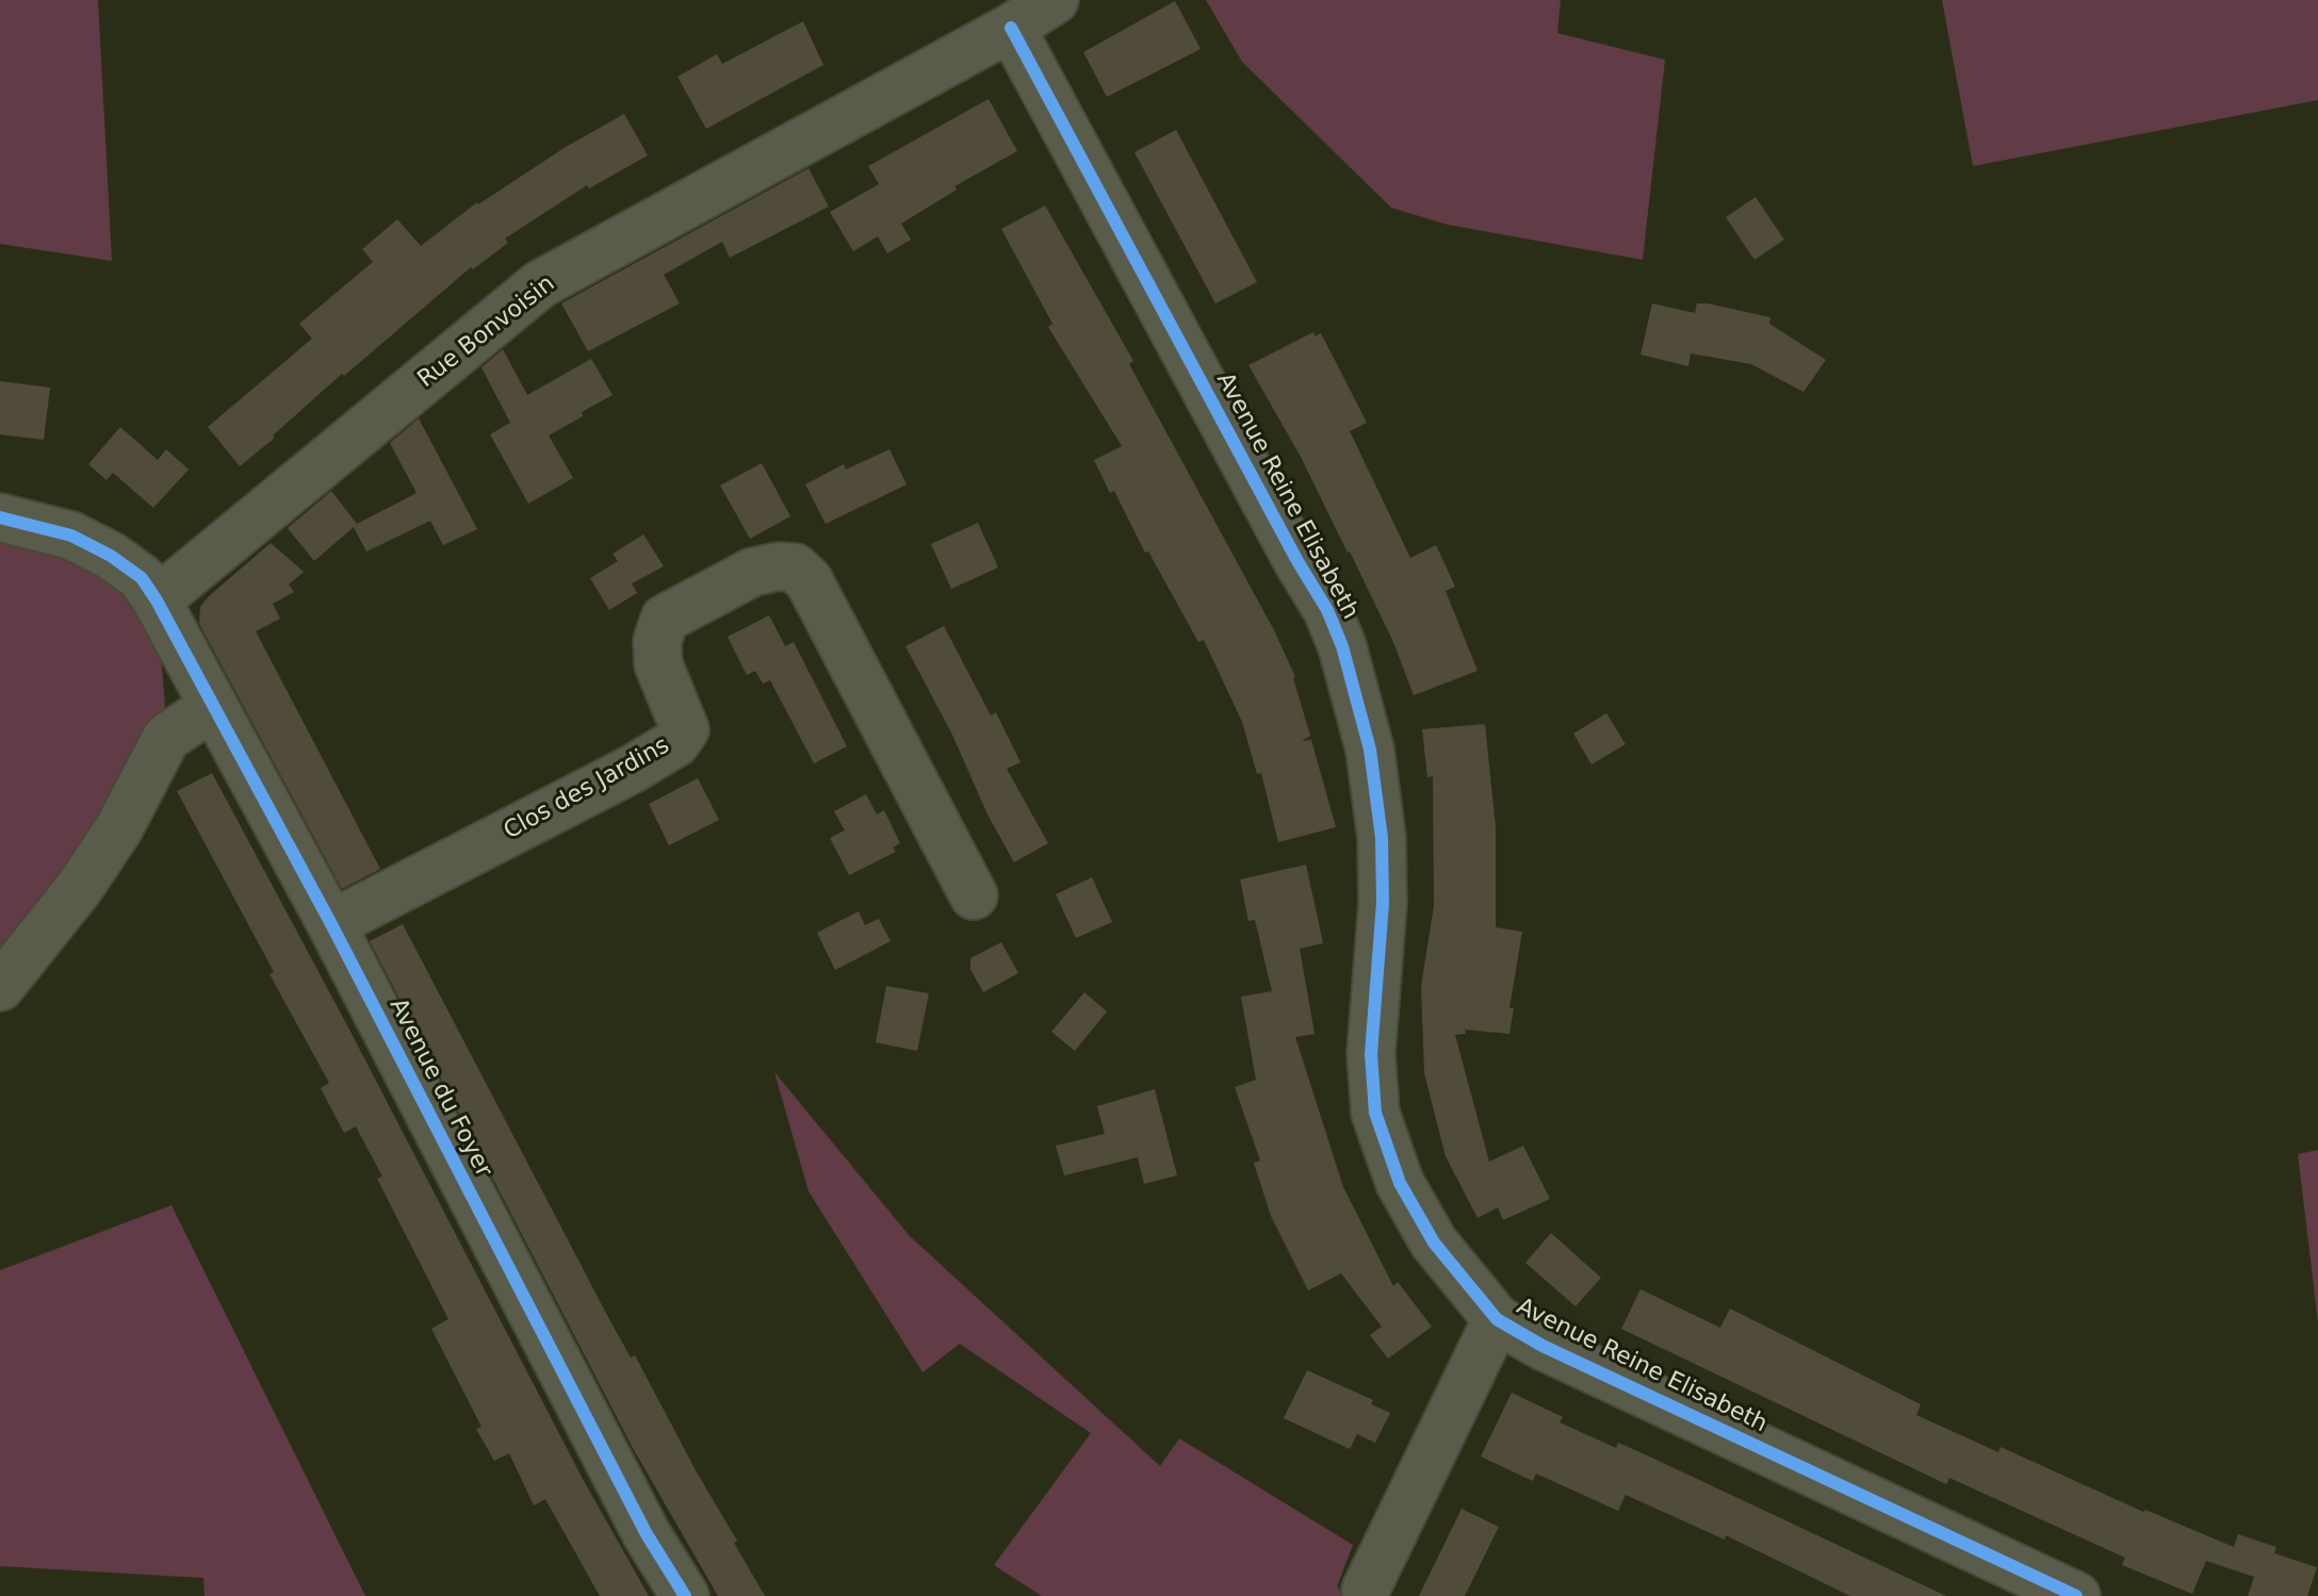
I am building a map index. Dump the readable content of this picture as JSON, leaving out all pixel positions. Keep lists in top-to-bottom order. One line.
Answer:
{"streets":{"street":["Rue Bonvoisin","Avenue Reine Elisabeth","Clos des Jardins","Avenue du Foyer"]},"crossings":[["Rue Bonvoisin","Avenue Reine Elisabeth"],["Rue Bonvoisin","Avenue du Foyer"],["Clos des Jardins","Avenue du Foyer"]]}
